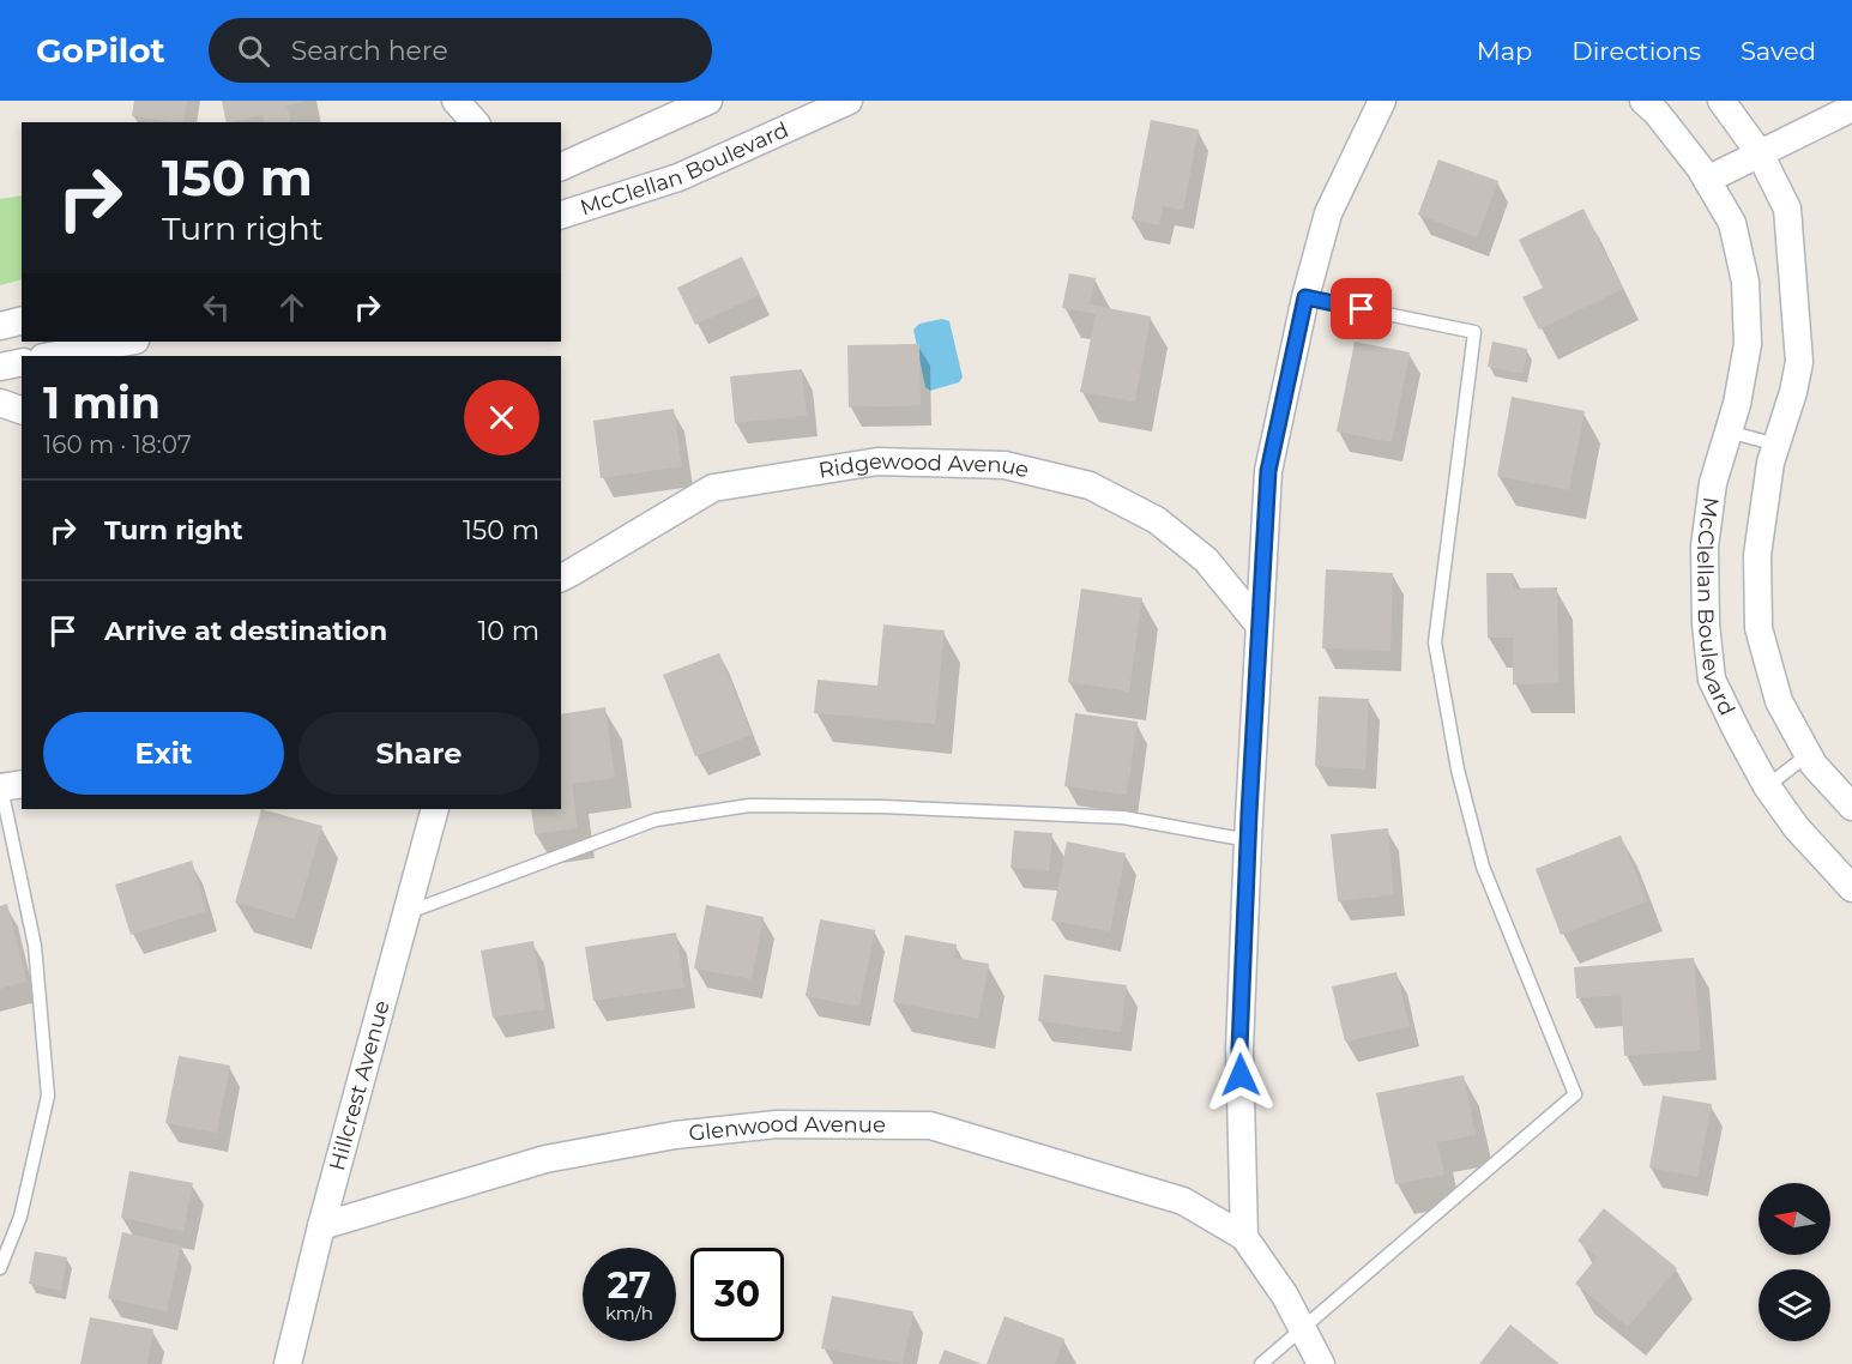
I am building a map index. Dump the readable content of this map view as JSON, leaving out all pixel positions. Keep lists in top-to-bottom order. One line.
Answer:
{"streets":{"street":["McClellan Boulevard","Ridgewood Avenue","Hillcrest Avenue","Glenwood Avenue"]},"crossings":[["Hillcrest Avenue","Glenwood Avenue"]],"north":"left","page":{"header":"GoPilot","search":"Search here","nav":["Map","Directions","Saved"],"turn":["150 m","Turn right"],"heading":["1 min","160 m · 18:07"],"list":[{"name":"Turn right","value":"150 m"},{"name":"Arrive at destination","value":"10 m"}],"buttons":["Exit","Share"],"speed":"27 km/h","limit":"30"}}
